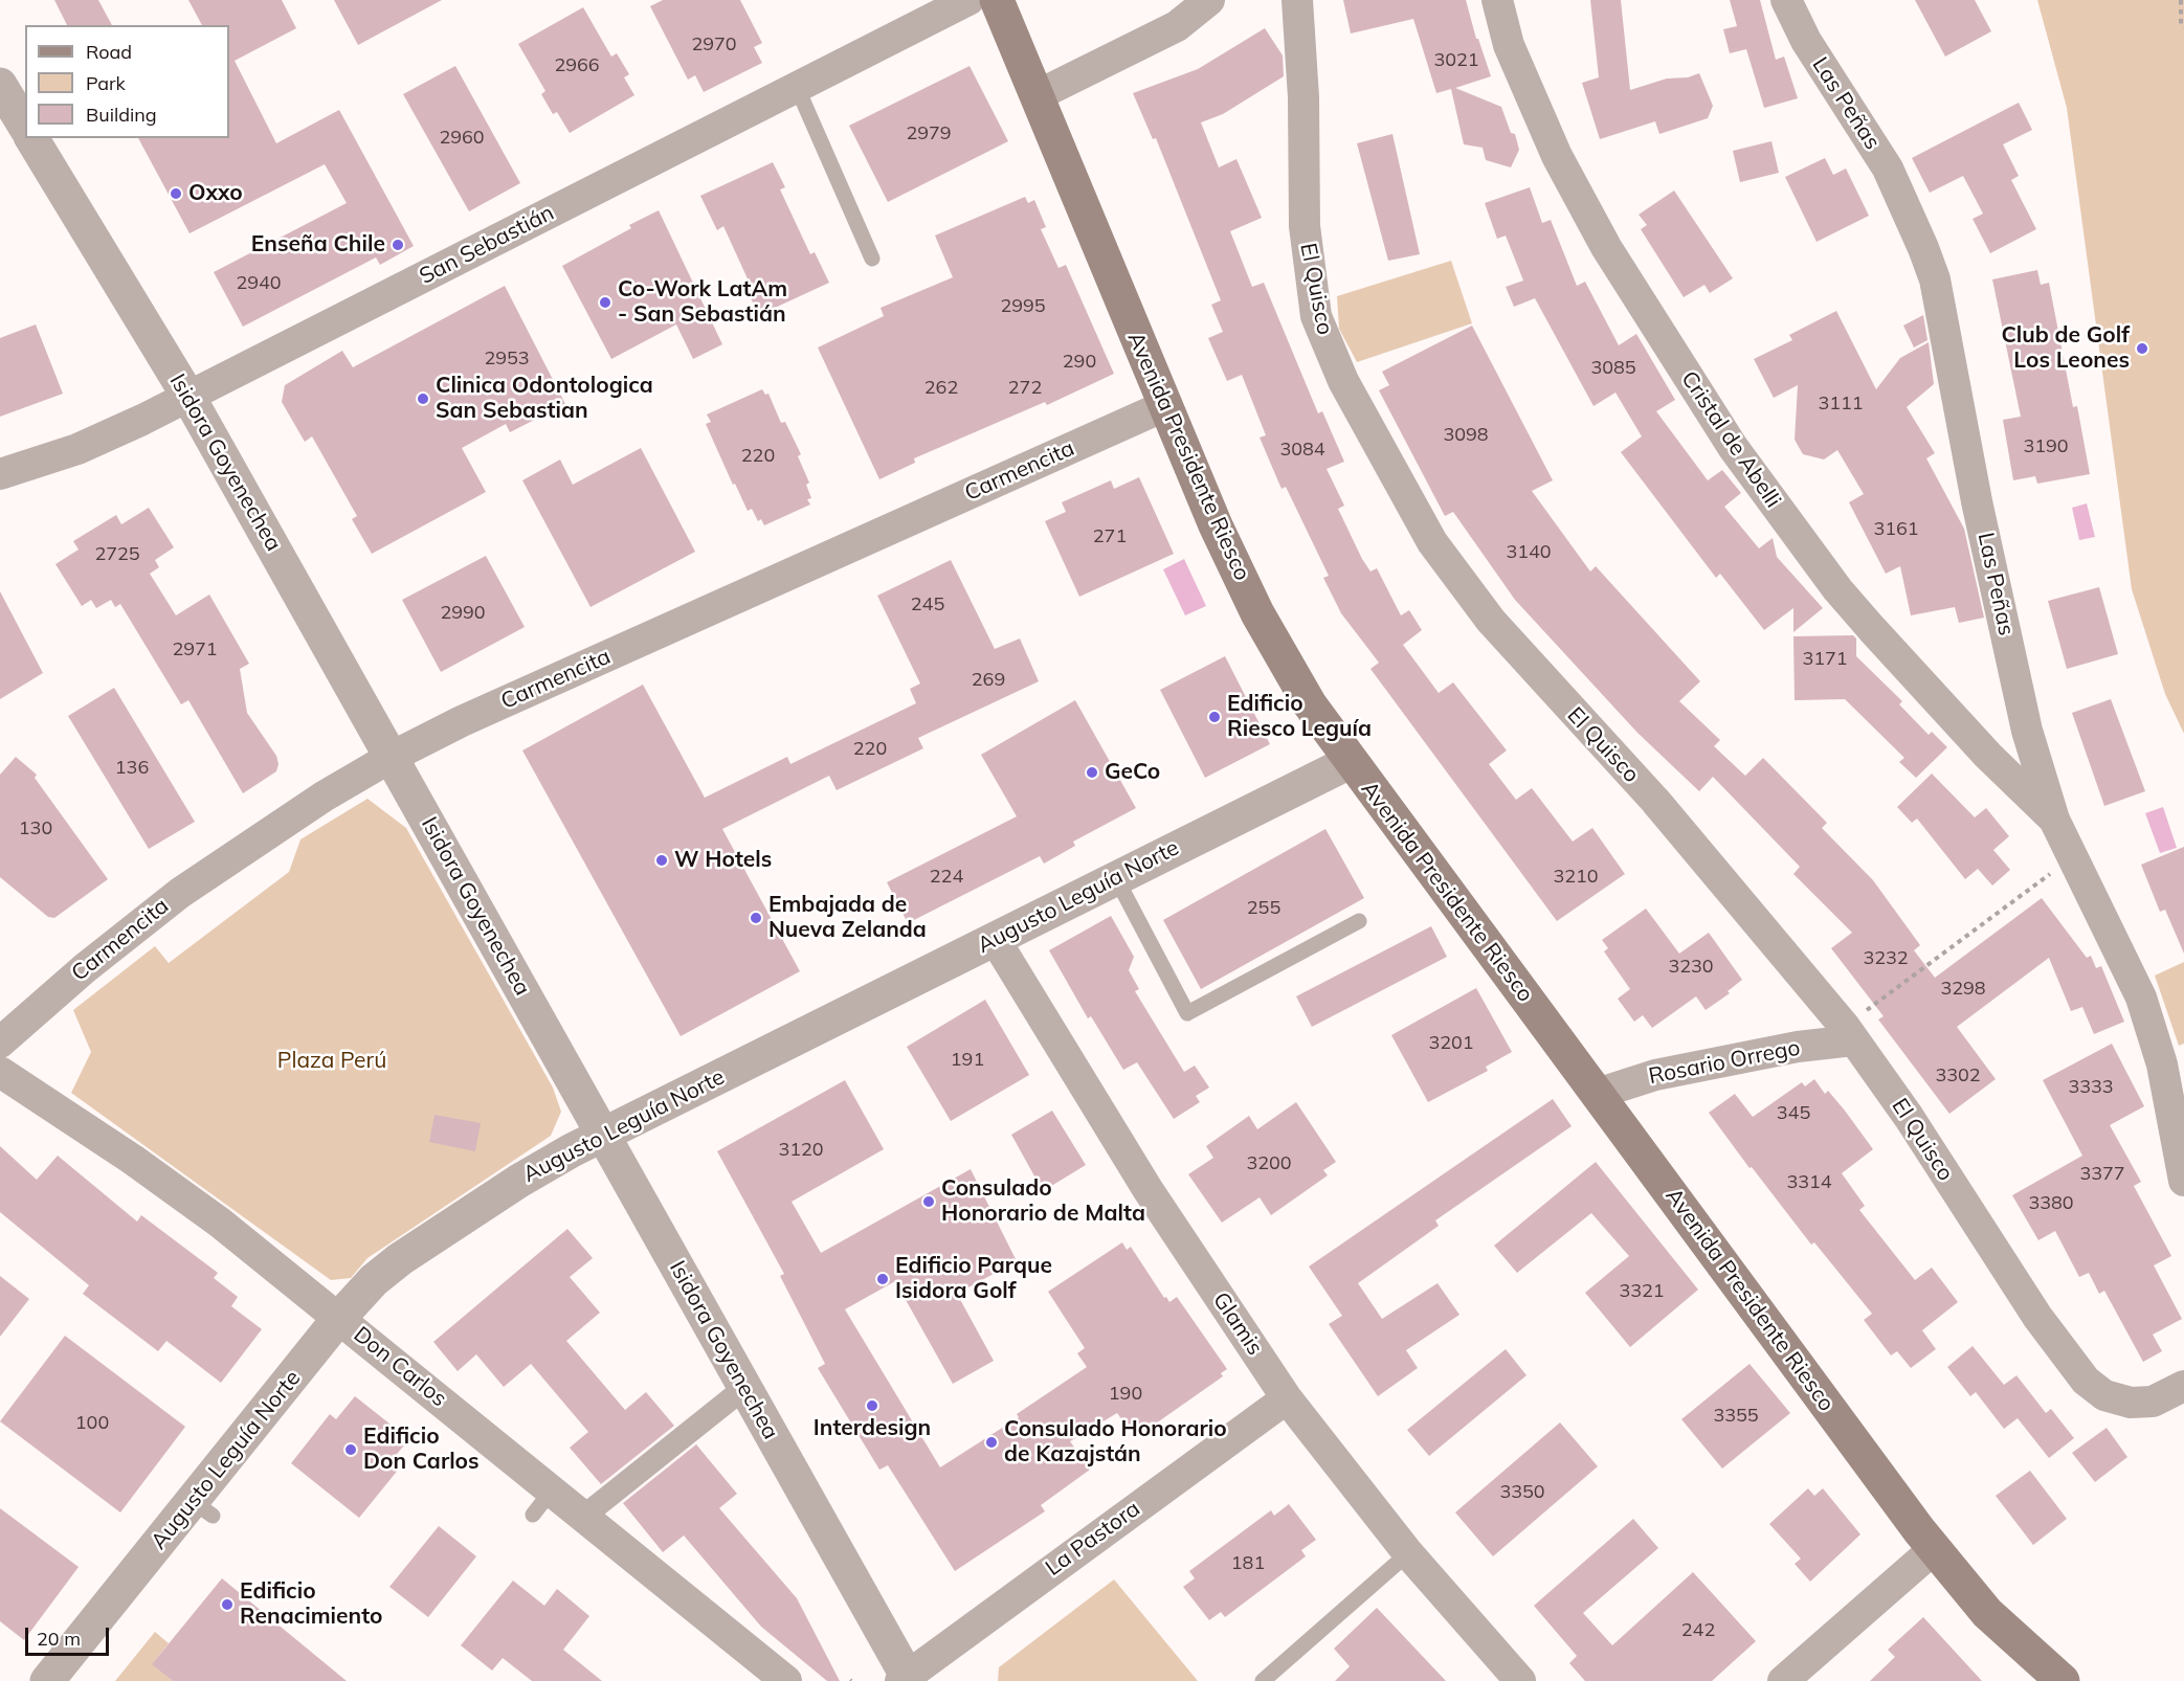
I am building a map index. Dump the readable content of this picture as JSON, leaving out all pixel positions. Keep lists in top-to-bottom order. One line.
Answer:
{"streets":{"main road":["Avenida Presidente Riesco"],"street":["Las Peñas","San Sebastián","El Quisco","Cristal de Abelli","Isidora Goyenechea","Carmencita","Augusto Leguía Norte","Rosario Orrego","Glamis","Don Carlos","La Pastora"]},"crossings":[["Las Peñas","Cristal de Abelli"],["San Sebastián","Isidora Goyenechea"],["El Quisco","Rosario Orrego"],["Avenida Presidente Riesco","Carmencita"],["Avenida Presidente Riesco","Augusto Leguía Norte"],["Avenida Presidente Riesco","Rosario Orrego"],["Isidora Goyenechea","Carmencita"],["Isidora Goyenechea","Augusto Leguía Norte"],["Isidora Goyenechea","La Pastora"],["Augusto Leguía Norte","Glamis"],["Augusto Leguía Norte","Don Carlos"],["Glamis","La Pastora"]],"parks":["Plaza Perú"],"places":["Oxxo","Enseña Chile","Co-Work LatAm - San Sebastián","Club de Golf Los Leones","Clinica Odontologica San Sebastian","Edificio Riesco Leguía","GeCo","W Hotels","Embajada de Nueva Zelanda","Consulado Honorario de Malta","Edificio Parque Isidora Golf","Interdesign","Consulado Honorario de Kazajstán","Edificio Don Carlos","Edificio Renacimiento"],"house_numbers":["2970","3021","2966","2979","2960","2940","2995","2953","290","3085","262","272","3111","3098","3190","3084","220","3161","271","3140","2725","245","2990","2971","3171","269","220","136","130","224","3210","255","3232","3230","3298","3201","191","3302","3333","345","3120","3200","3377","3314","3380","3321","190","3355","100","3350","181","242"],"legend":["Road","Park","Building"],"scale_bar":"20 m"}
